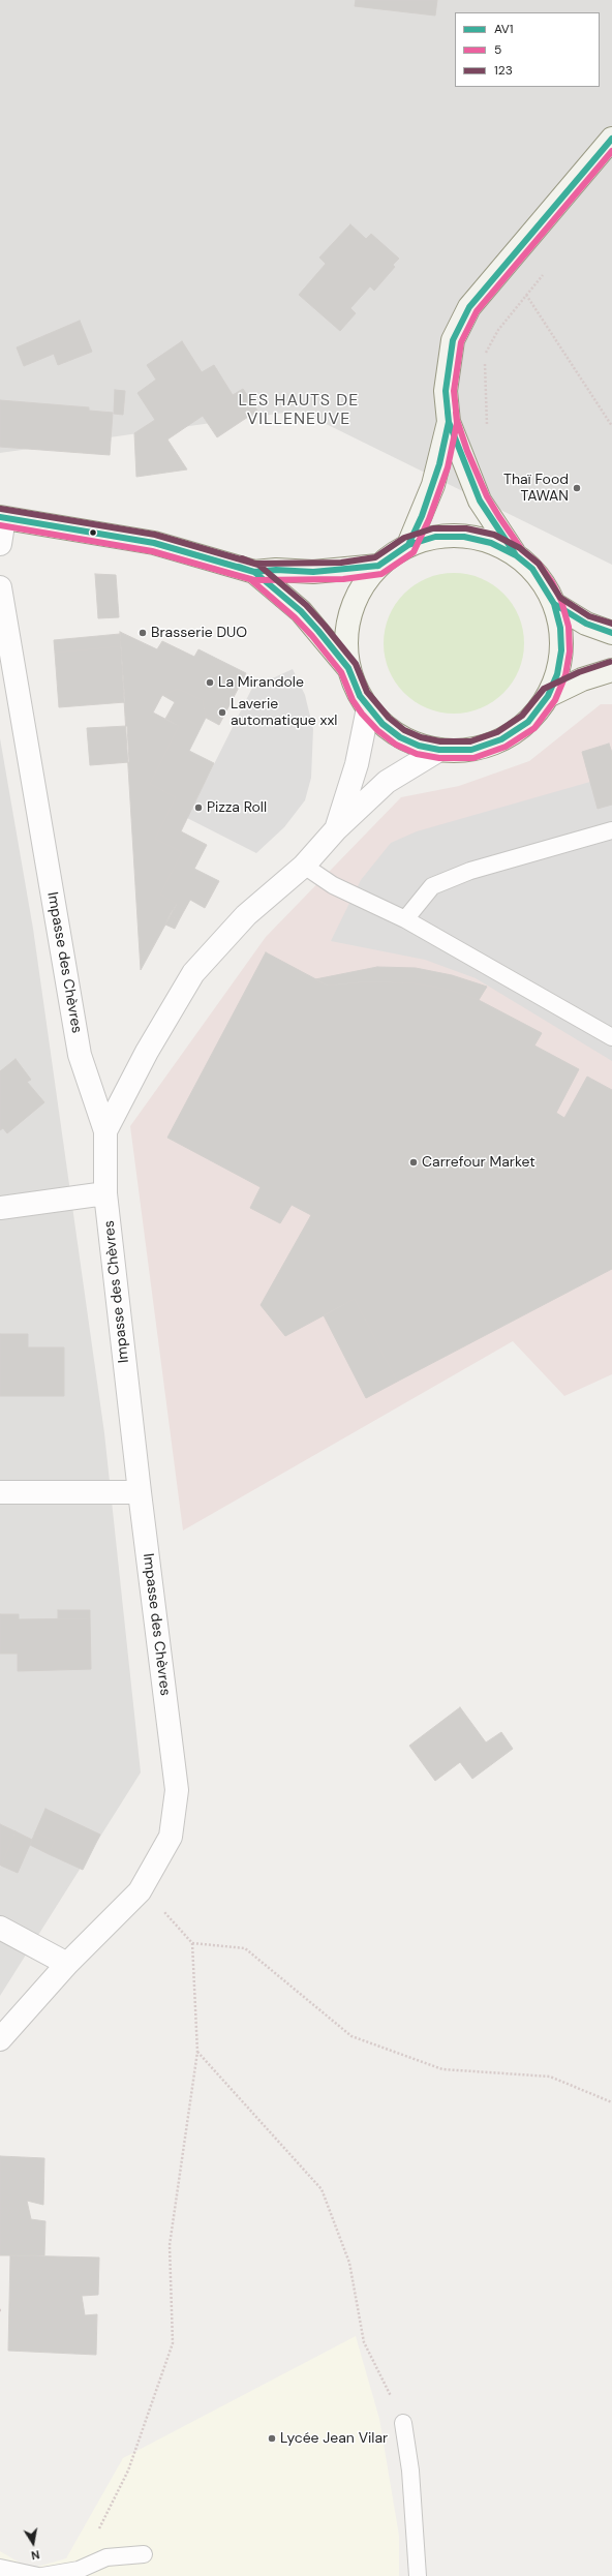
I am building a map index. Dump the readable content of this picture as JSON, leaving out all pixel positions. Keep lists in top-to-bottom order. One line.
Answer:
{"streets":{"street":["Impasse des Chèvres"]},"districts":["LES HAUTS DE VILLENEUVE"],"places":["Thaï Food TAWAN","Brasserie DUO","La Mirandole","Laverie automatique xxl","Pizza Roll","Carrefour Market","Lycée Jean Vilar"],"lines":["transit line AV1","transit line 5","transit line 123"],"legend":["AV1","5","123"],"north":"bottom"}
